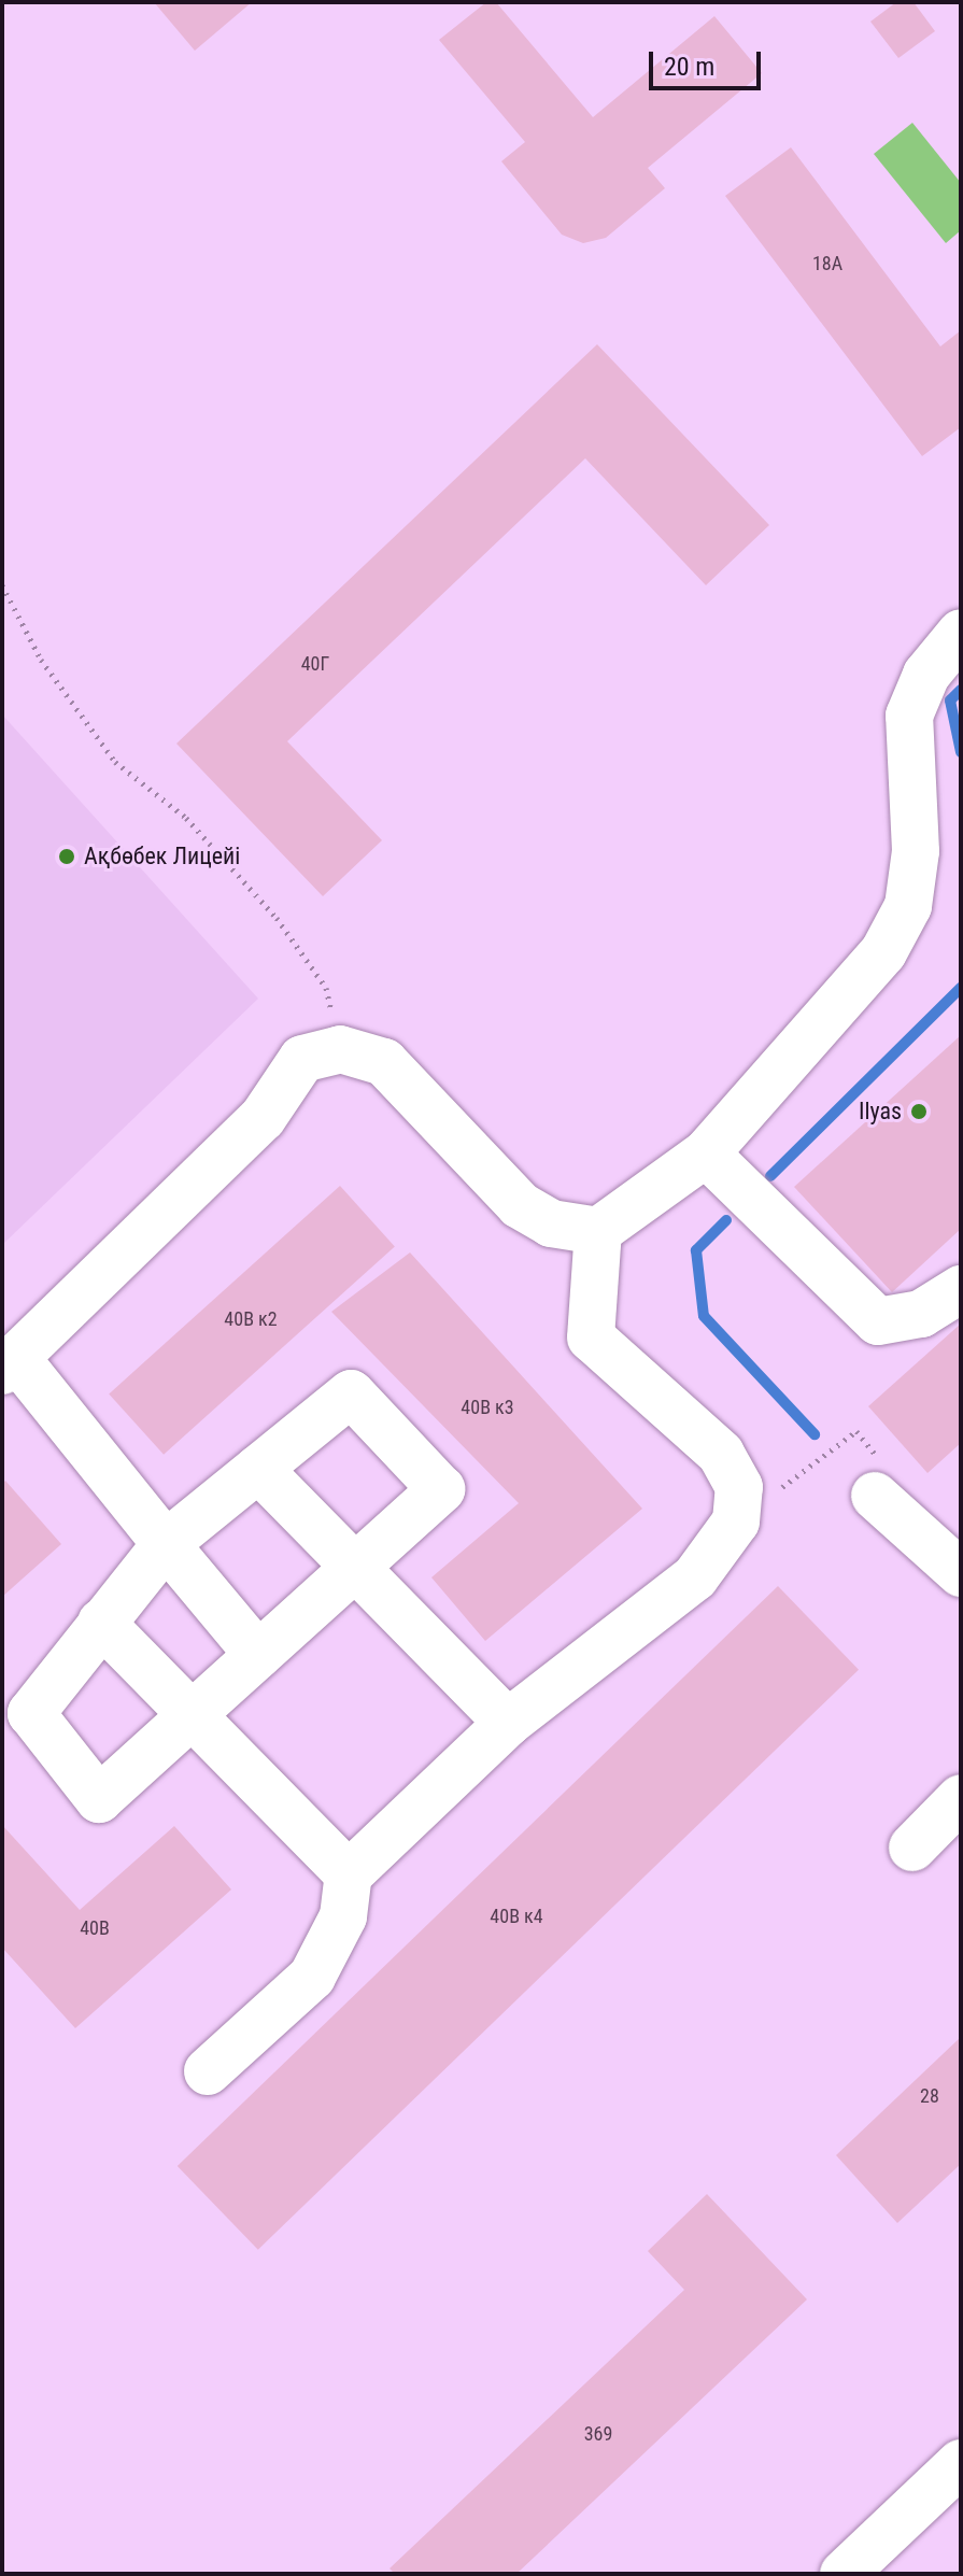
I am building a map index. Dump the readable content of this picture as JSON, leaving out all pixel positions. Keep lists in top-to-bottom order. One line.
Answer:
{"places":["Ақбөбек Лицейі","Ilyas"],"house_numbers":["18А","40Г","40В к2","40В к3","40В к4","40В","28","369"],"scale_bar":"20 m"}
